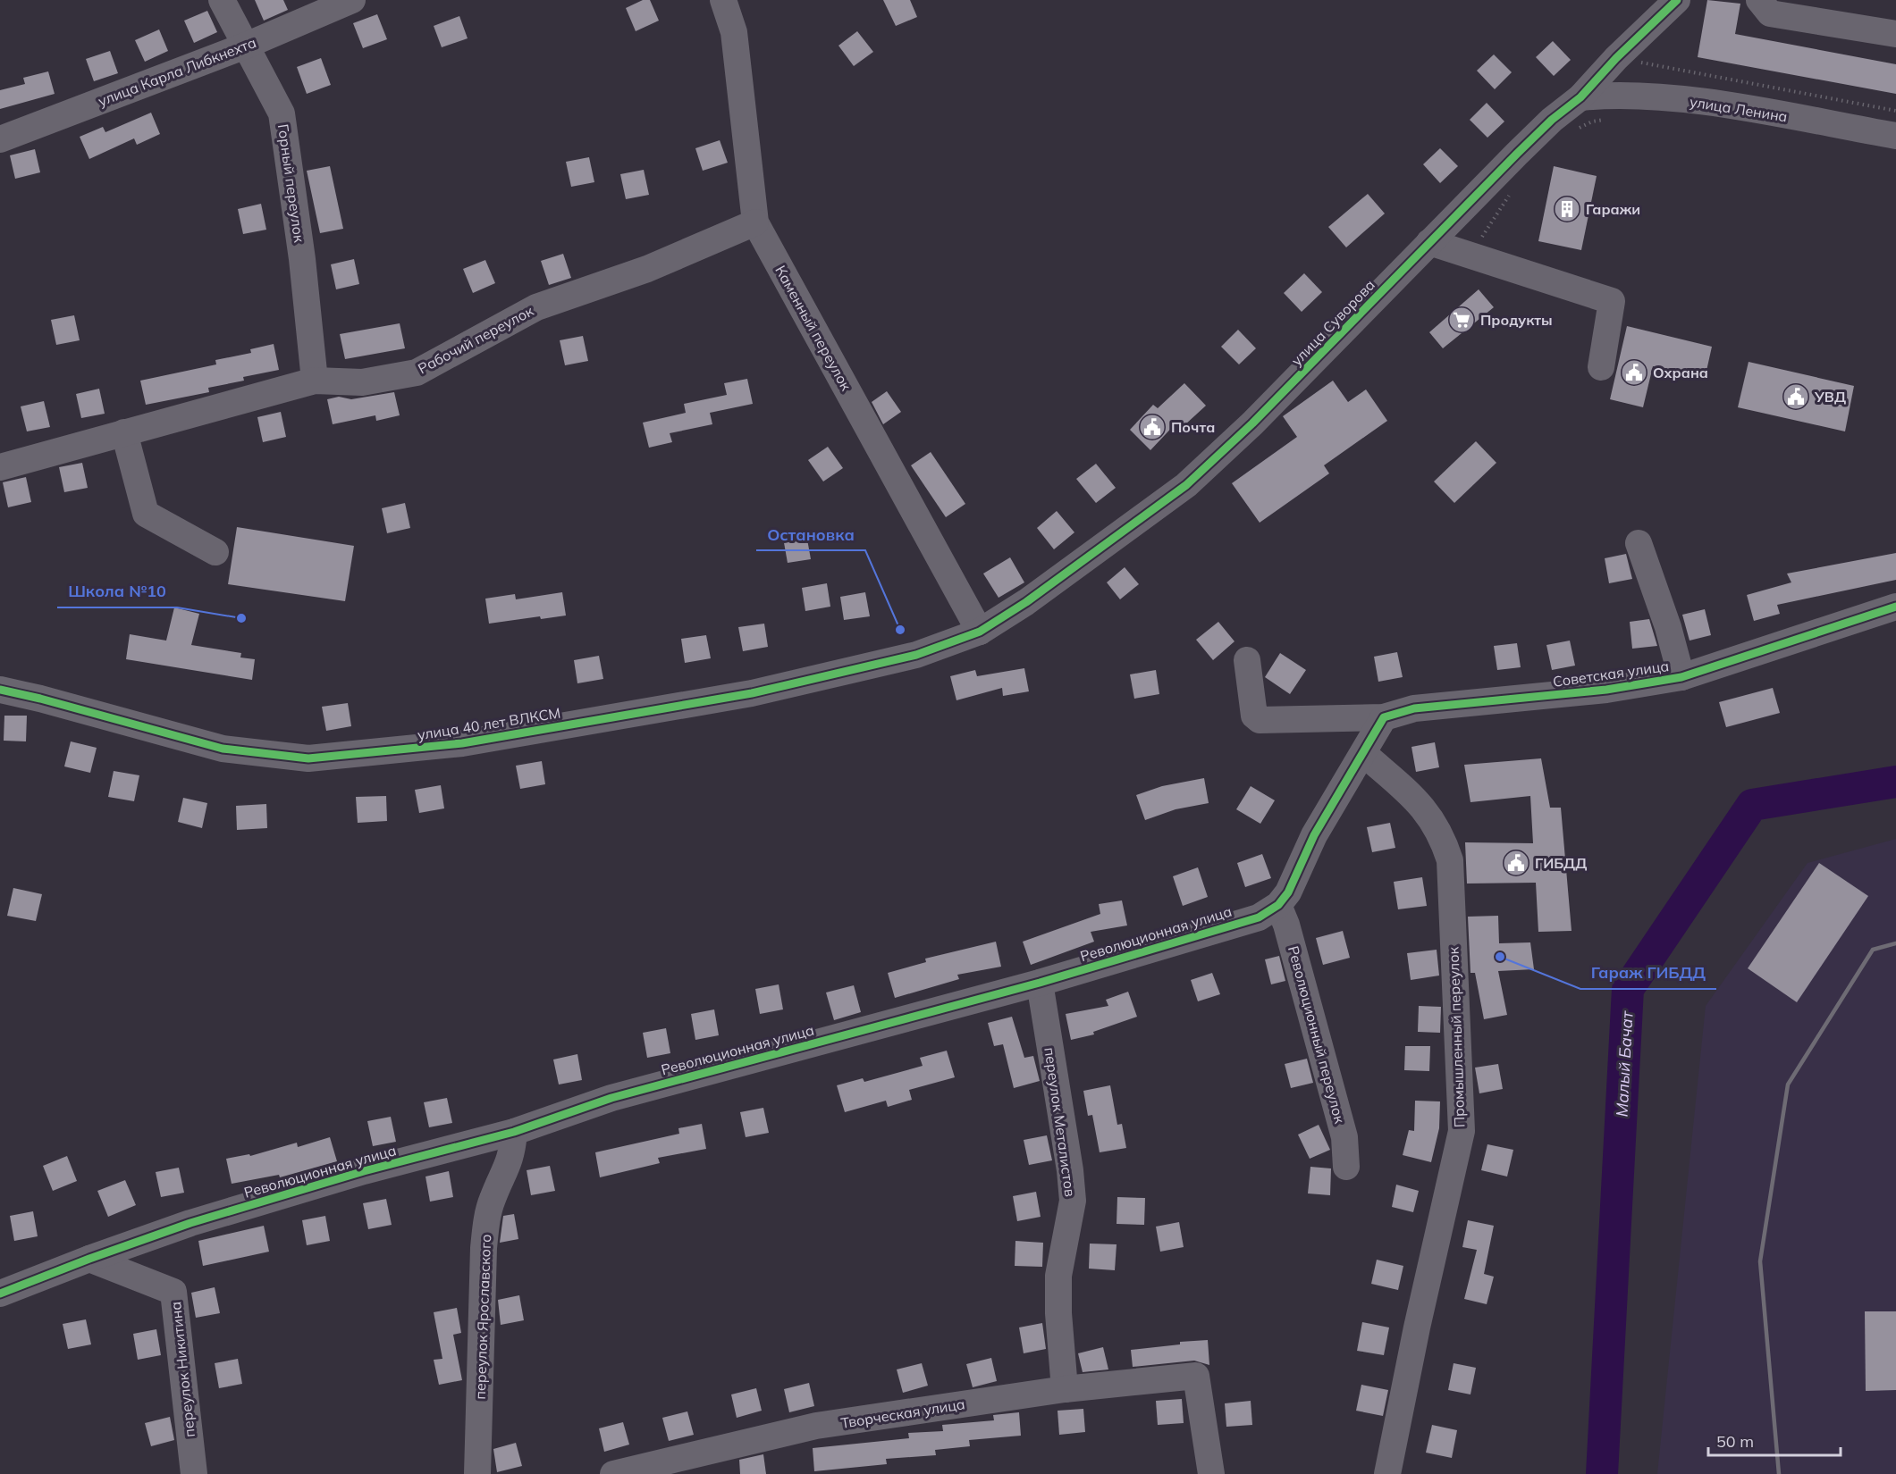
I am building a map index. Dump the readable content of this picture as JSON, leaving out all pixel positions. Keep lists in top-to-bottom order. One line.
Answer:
{"streets":{"street":["улица Карла Либкнехта","улица Ленина","Горный переулок","улица Суворова","Каменный переулок","Рабочий переулок","Советская улица","улица 40 лет ВЛКСМ","Революционная улица","Революционный переулок","Промышленный переулок","переулок Металистов","переулок Ярославского","переулок Никитина","Творческая улица"]},"crossings":[["улица Карла Либкнехта","Горный переулок"],["улица Ленина","улица Суворова"],["Горный переулок","Рабочий переулок"],["улица Суворова","Каменный переулок"],["улица Суворова","улица 40 лет ВЛКСМ"],["Каменный переулок","Рабочий переулок"],["Каменный переулок","улица 40 лет ВЛКСМ"],["Советская улица","Революционная улица"],["Революционная улица","Революционный переулок"],["Революционная улица","Промышленный переулок"],["Революционная улица","переулок Металистов"],["Революционная улица","переулок Ярославского"],["Революционная улица","переулок Никитина"],["переулок Металистов","Творческая улица"]],"water":["Малый Бачат"],"places":{"building":["Гаражи"],"supermarket":["Продукты"],"public building":["Охрана","УВД","Почта","ГИБДД"],"other":["Школа №10","Остановка","Гараж ГИБДД"]},"scale_bar":"50 m"}
